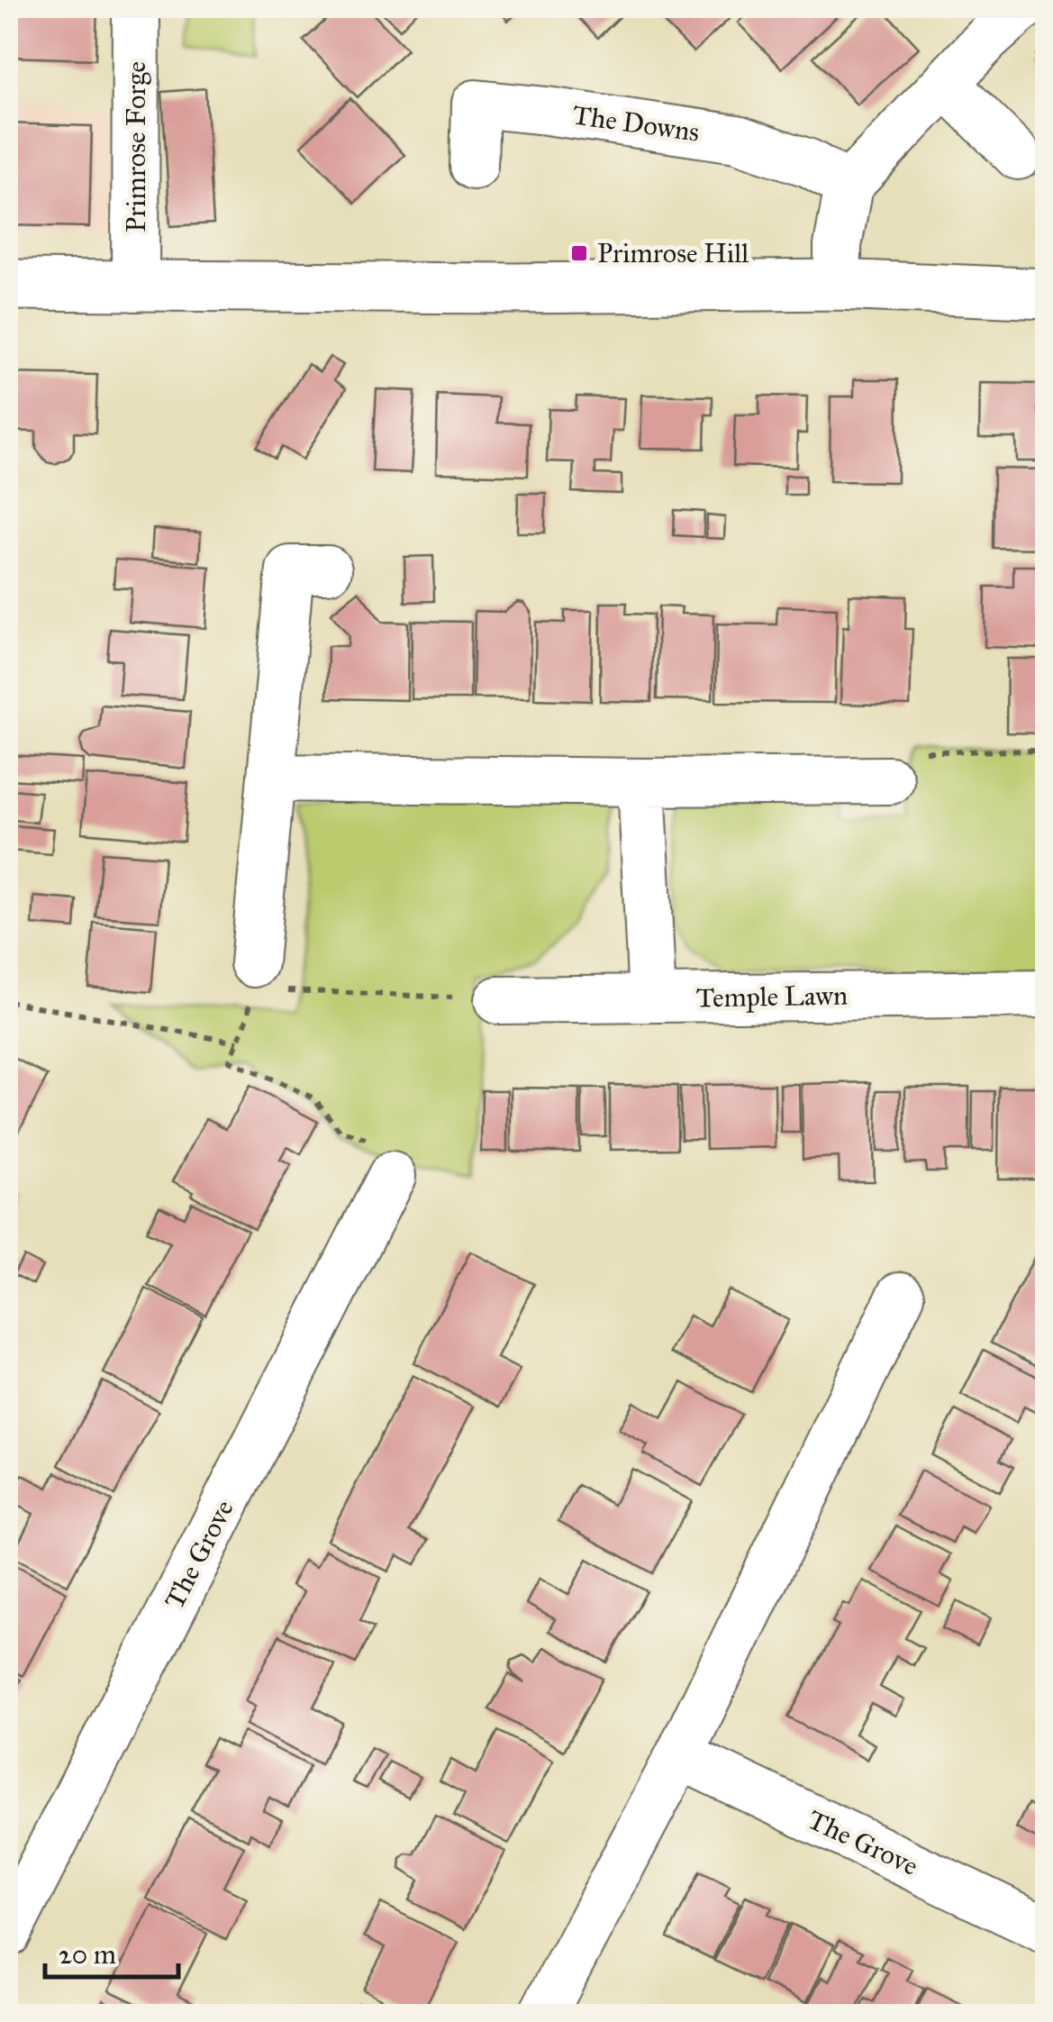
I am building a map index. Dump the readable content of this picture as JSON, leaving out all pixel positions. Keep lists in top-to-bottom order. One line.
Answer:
{"streets":{"street":["The Downs","Primrose Forge","Temple Lawn","The Grove"]},"places":{"transit":["Primrose Hill"]},"scale_bar":"20 m"}
